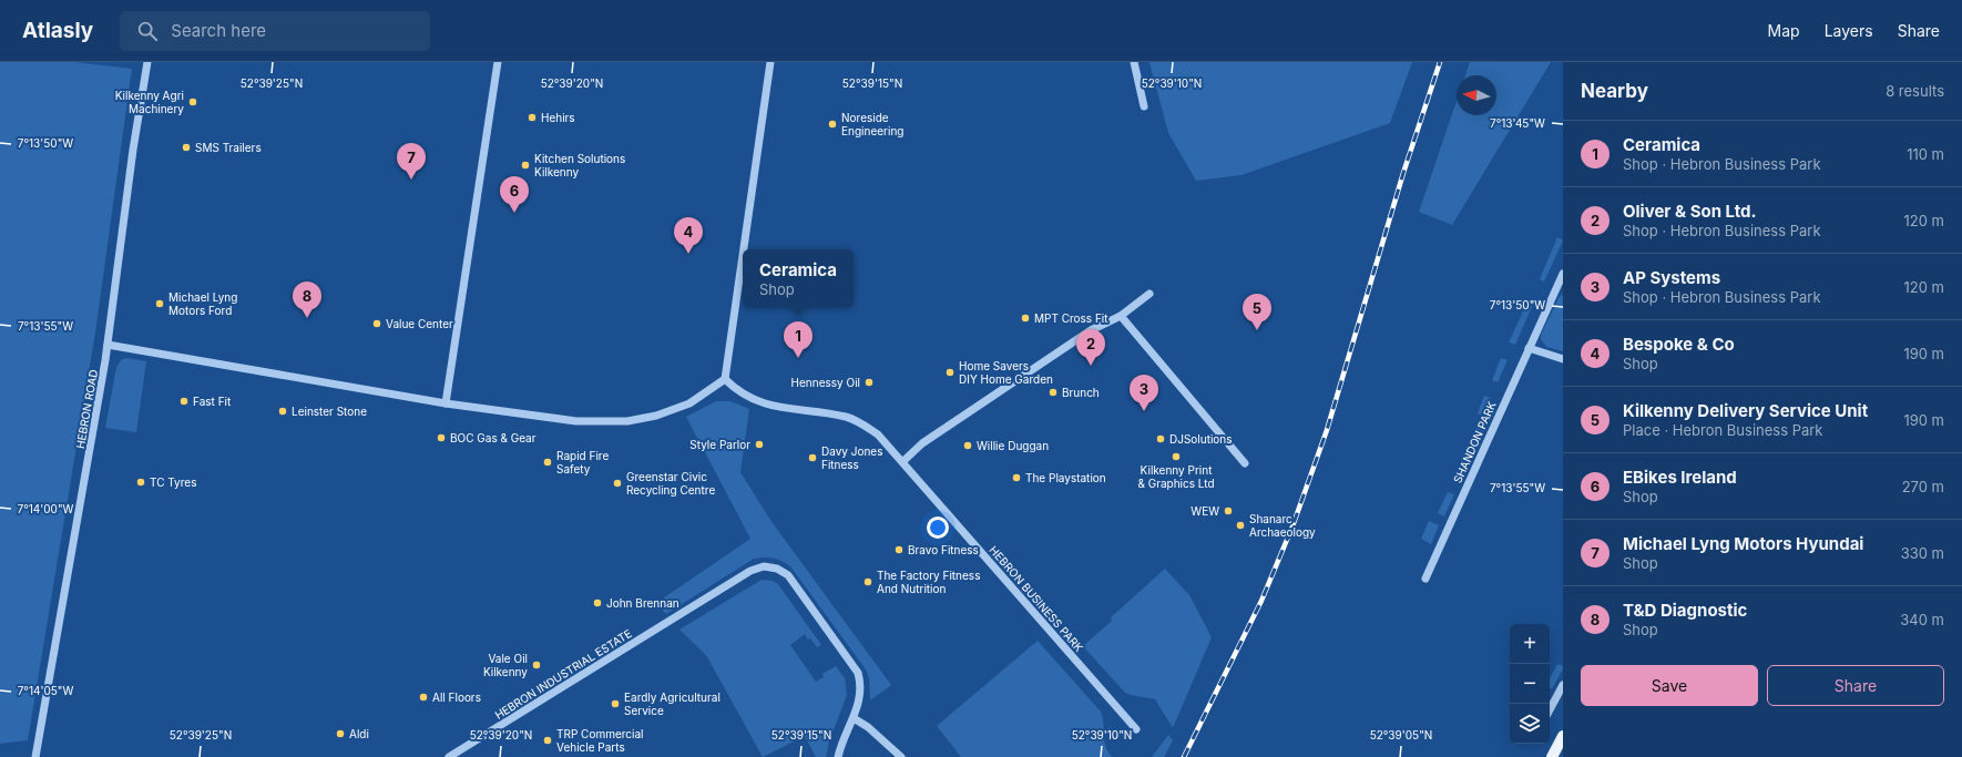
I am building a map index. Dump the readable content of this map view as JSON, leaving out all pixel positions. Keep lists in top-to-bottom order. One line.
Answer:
{"streets":{"street":["HEBRON ROAD","SHANDON PARK","HEBRON BUSINESS PARK","HEBRON INDUSTRIAL ESTATE"]},"places":["Kilkenny Agri Machinery","Hehirs","Noreside Engineering","SMS Trailers","Kitchen Solutions Kilkenny","Michael Lyng Motors Ford","MPT Cross Fit","Value Center","Home Savers DIY Home Garden","Hennessy Oil","Brunch","Fast Fit","Leinster Stone","BOC Gas & Gear","DJSolutions","Style Parlor","Willie Duggan","Kilkenny Print & Graphics Ltd","Davy Jones Fitness","Rapid Fire Safety","The Playstation","TC Tyres","Greenstar Civic Recycling Centre","WEW","Shanarc Archaeology","Bravo Fitness","The Factory Fitness And Nutrition","John Brennan","Vale Oil Kilkenny","All Floors","Eardly Agricultural Service","Aldi","TRP Commercial Vehicle Parts"],"north":"left","page":{"header":"Atlasly","search":"Search here","nav":["Map","Layers","Share"],"heading":["Nearby","8 results"],"list":[{"mark":"1","name":"Ceramica","note":"Shop · Hebron Business Park","value":"110 m"},{"mark":"2","name":"Oliver & Son Ltd.","note":"Shop · Hebron Business Park","value":"120 m"},{"mark":"3","name":"AP Systems","note":"Shop · Hebron Business Park","value":"120 m"},{"mark":"4","name":"Bespoke & Co","note":"Shop","value":"190 m"},{"mark":"5","name":"Kilkenny Delivery Service Unit","note":"Place · Hebron Business Park","value":"190 m"},{"mark":"6","name":"EBikes Ireland","note":"Shop","value":"270 m"},{"mark":"7","name":"Michael Lyng Motors Hyundai","note":"Shop","value":"330 m"},{"mark":"8","name":"T&D Diagnostic","note":"Shop","value":"340 m"}],"pins":["7","6","4","8","5","1","2","3"],"popup":["Ceramica","Shop"],"map_buttons":["+","−"],"buttons":["Save","Share"]},"coordinates":["52°39'25\"N","52°39'20\"N","52°39'15\"N","52°39'10\"N","7°13'45\"W","7°13'50\"W","7°13'55\"W","7°14'00\"W","7°14'05\"W","52°39'05\"N"]}
